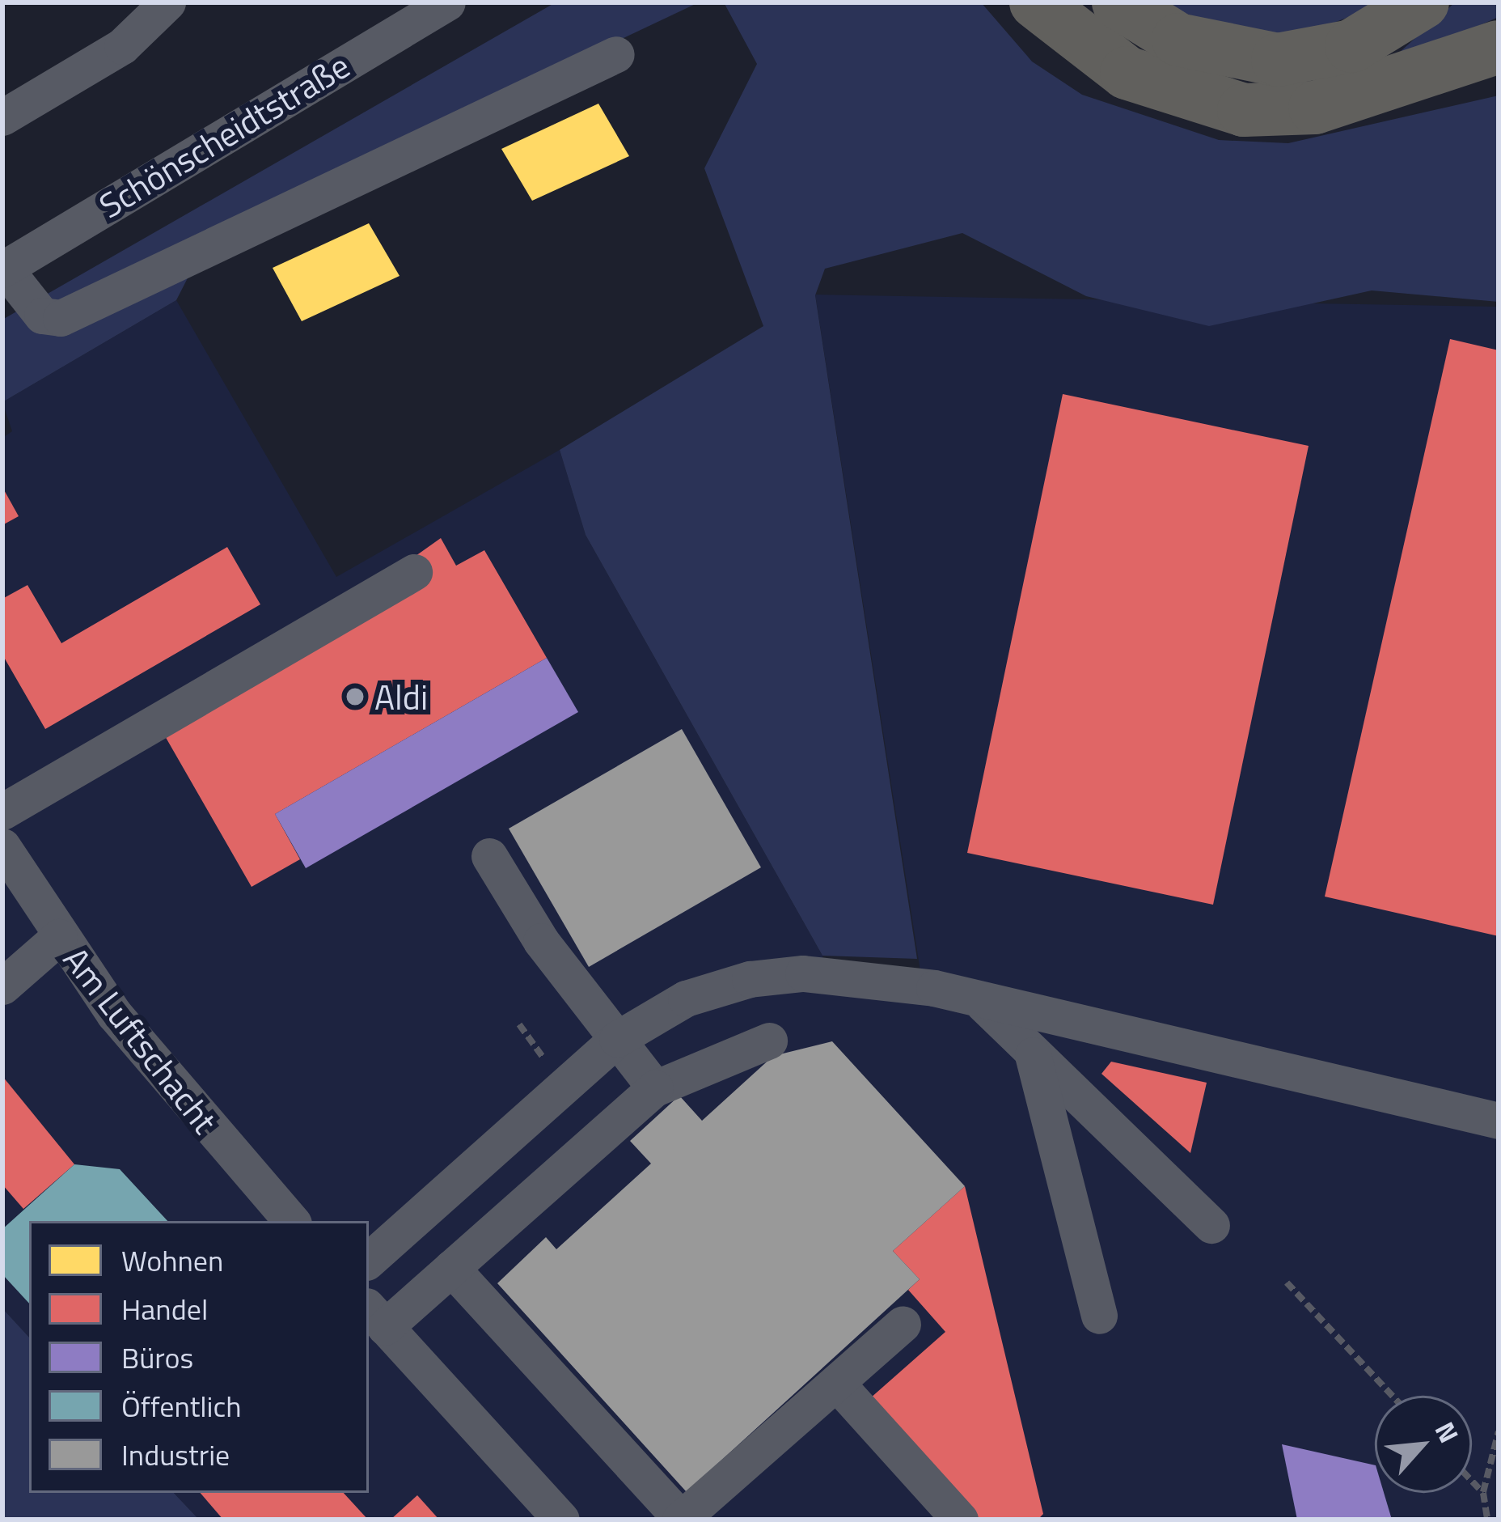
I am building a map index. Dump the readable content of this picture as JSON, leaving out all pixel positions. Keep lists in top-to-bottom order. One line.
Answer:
{"streets":{"street":["Schönscheidtstraße","Am Luftschacht"]},"places":["Aldi"],"legend":["Wohnen","Handel","Büros","Öffentlich","Industrie"],"north":"top right"}
